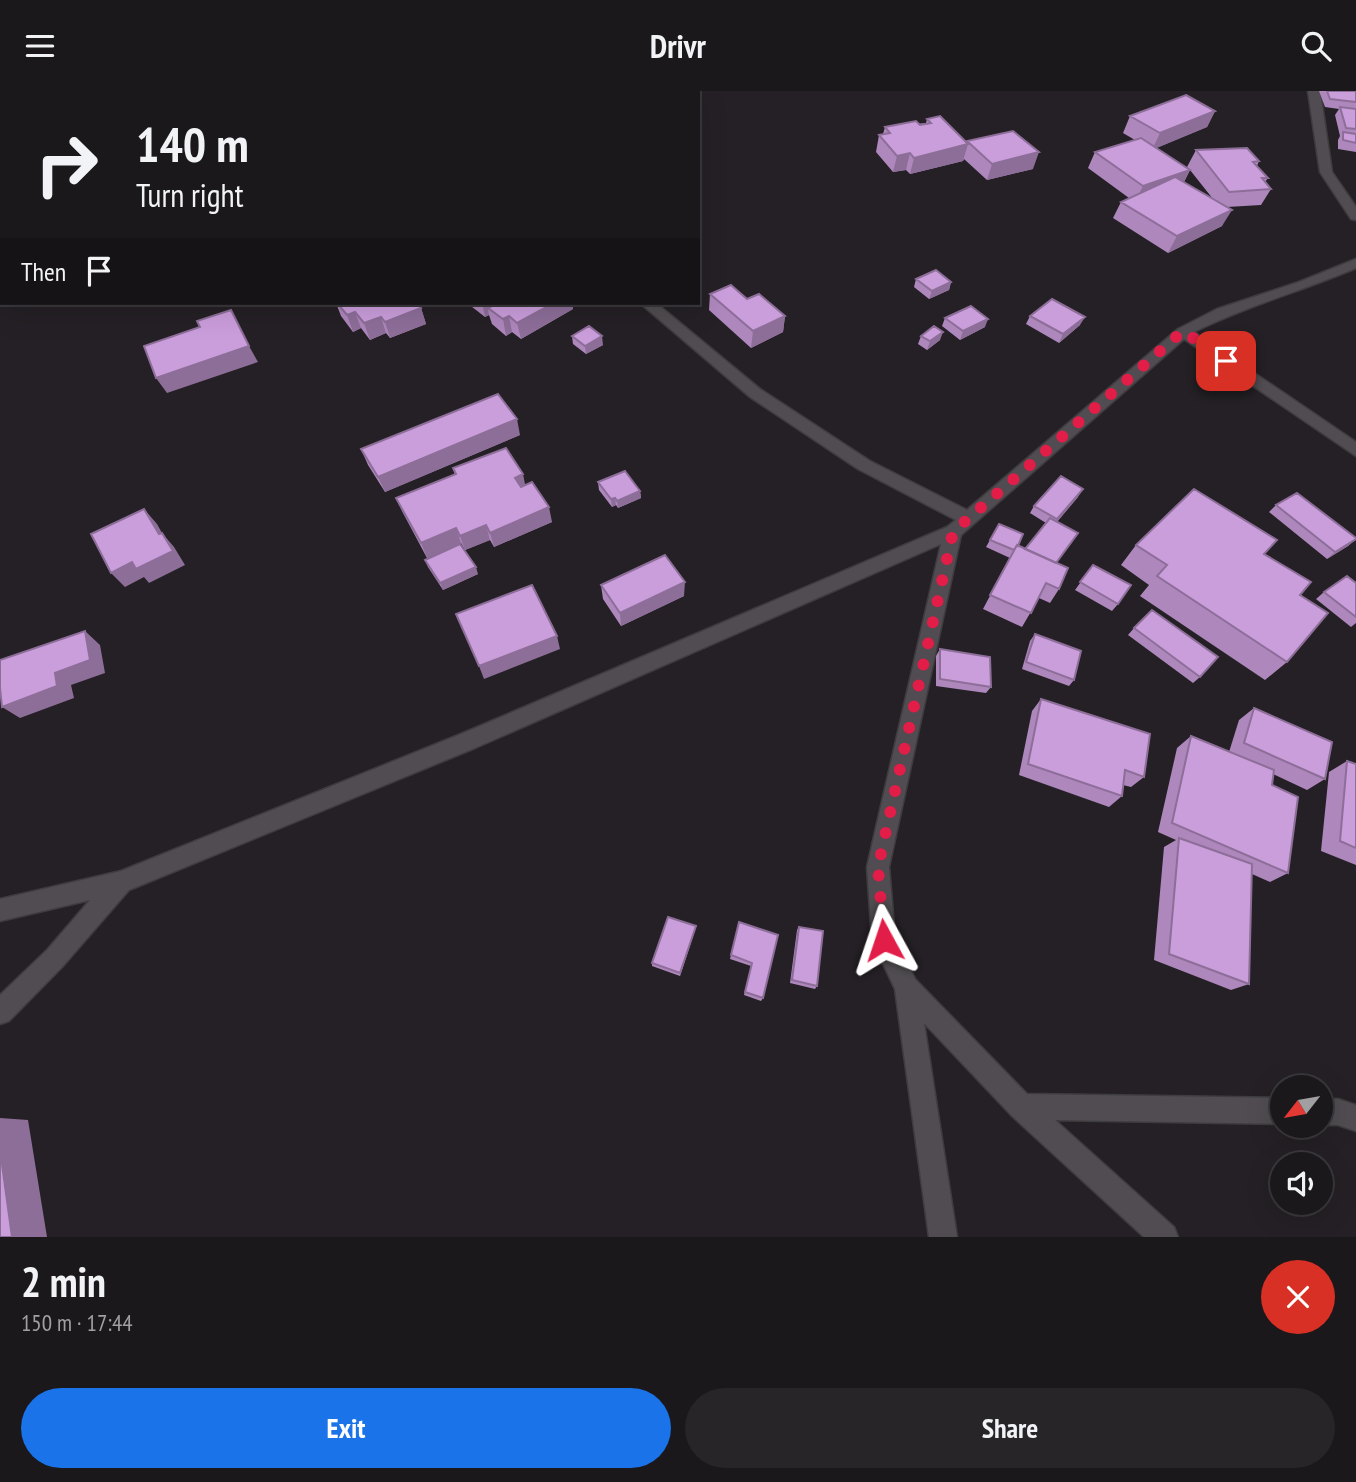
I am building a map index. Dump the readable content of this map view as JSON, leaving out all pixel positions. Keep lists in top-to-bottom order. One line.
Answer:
{"north":"bottom left","page":{"header":"Drivr","turn":["140 m","Turn right"],"then":"Then","heading":["2 min","150 m · 17:44"],"buttons":["Exit","Share"]}}
